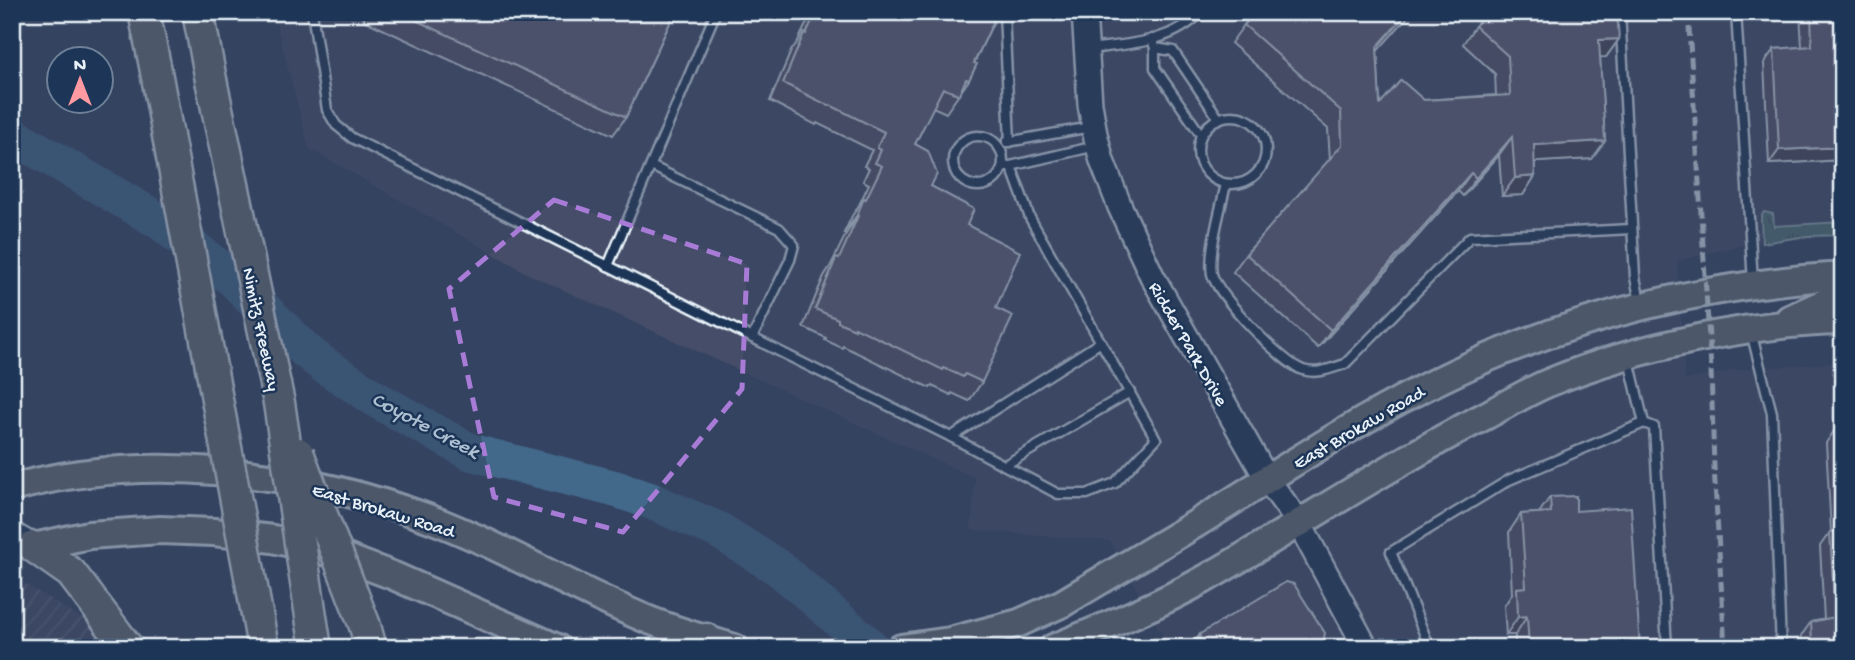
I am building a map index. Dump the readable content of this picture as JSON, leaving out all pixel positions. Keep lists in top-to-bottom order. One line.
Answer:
{"streets":{"highway":["Nimitz Freeway"],"main road":["East Brokaw Road"],"street":["Ridder Park Drive"]},"crossings":[["Ridder Park Drive","East Brokaw Road"]],"water":["Coyote Creek"],"north":"top"}
